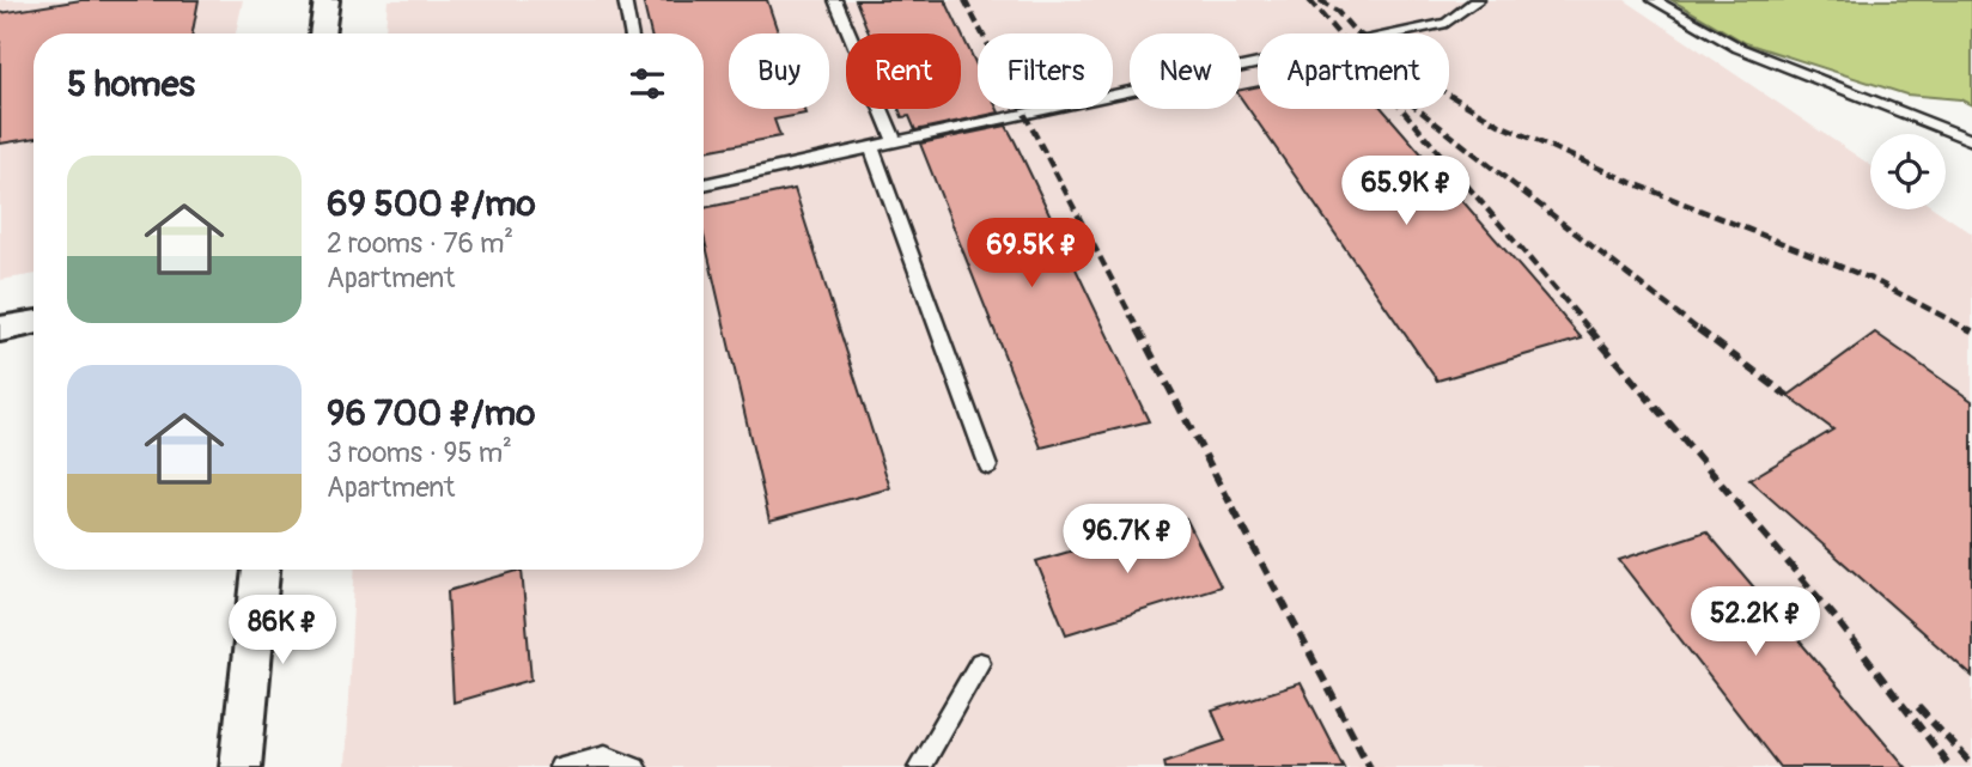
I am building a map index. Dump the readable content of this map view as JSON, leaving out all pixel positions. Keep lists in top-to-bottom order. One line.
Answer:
{"page":{"chip":["Buy","Rent","Filters","New","Apartment"],"heading":"5 homes","list":[{"name":"69 500 ₽/mo","note":"2 rooms · 76 m² · Apartment"},{"name":"96 700 ₽/mo","note":"3 rooms · 95 m² · Apartment"}],"price":["65.9K ₽","69.5K ₽","96.7K ₽","52.2K ₽","86K ₽"]}}
